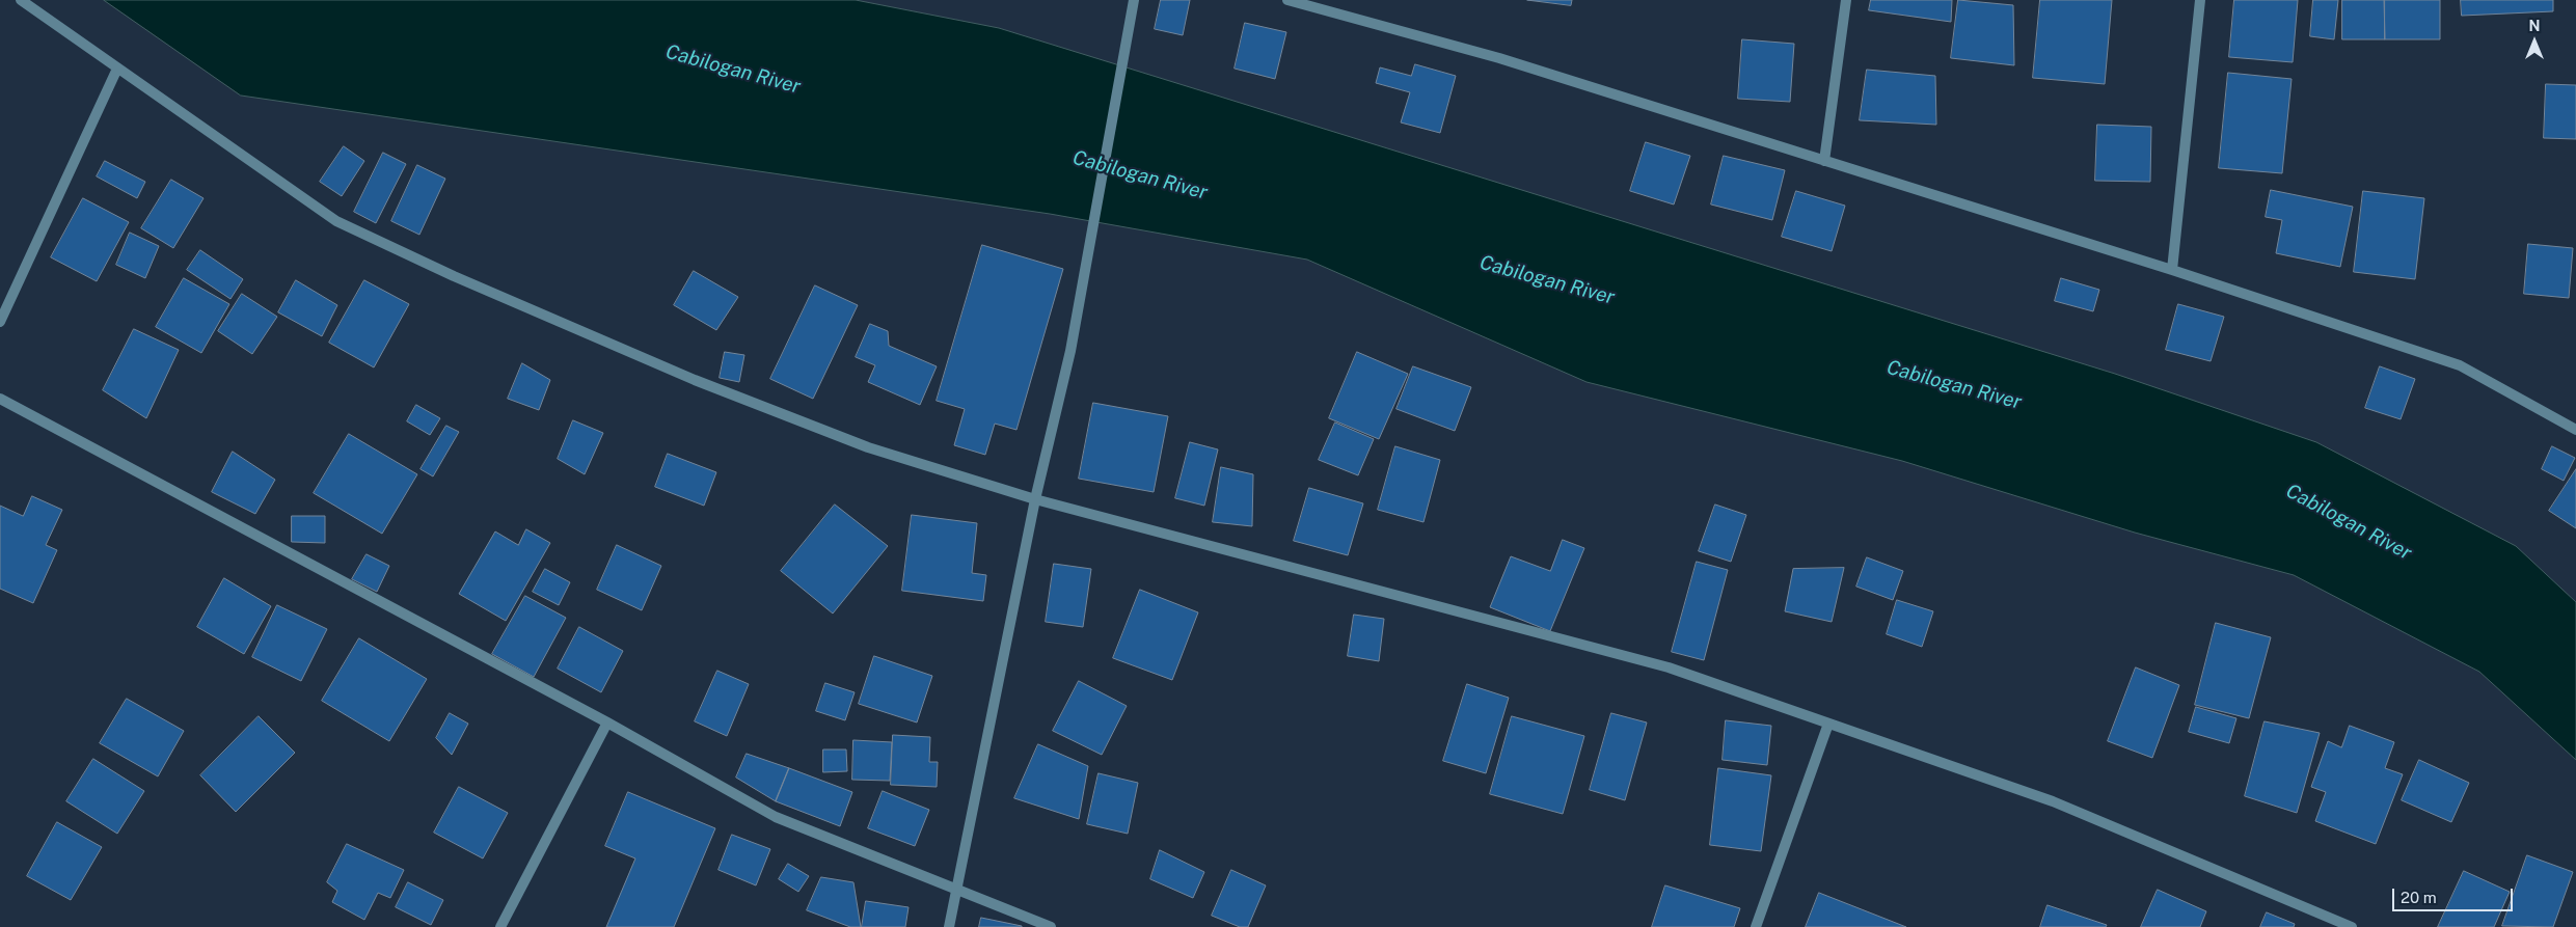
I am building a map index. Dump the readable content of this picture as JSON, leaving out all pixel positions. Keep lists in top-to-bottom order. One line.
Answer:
{"water":["Cabilogan River"],"scale_bar":"20 m","north":"top"}
